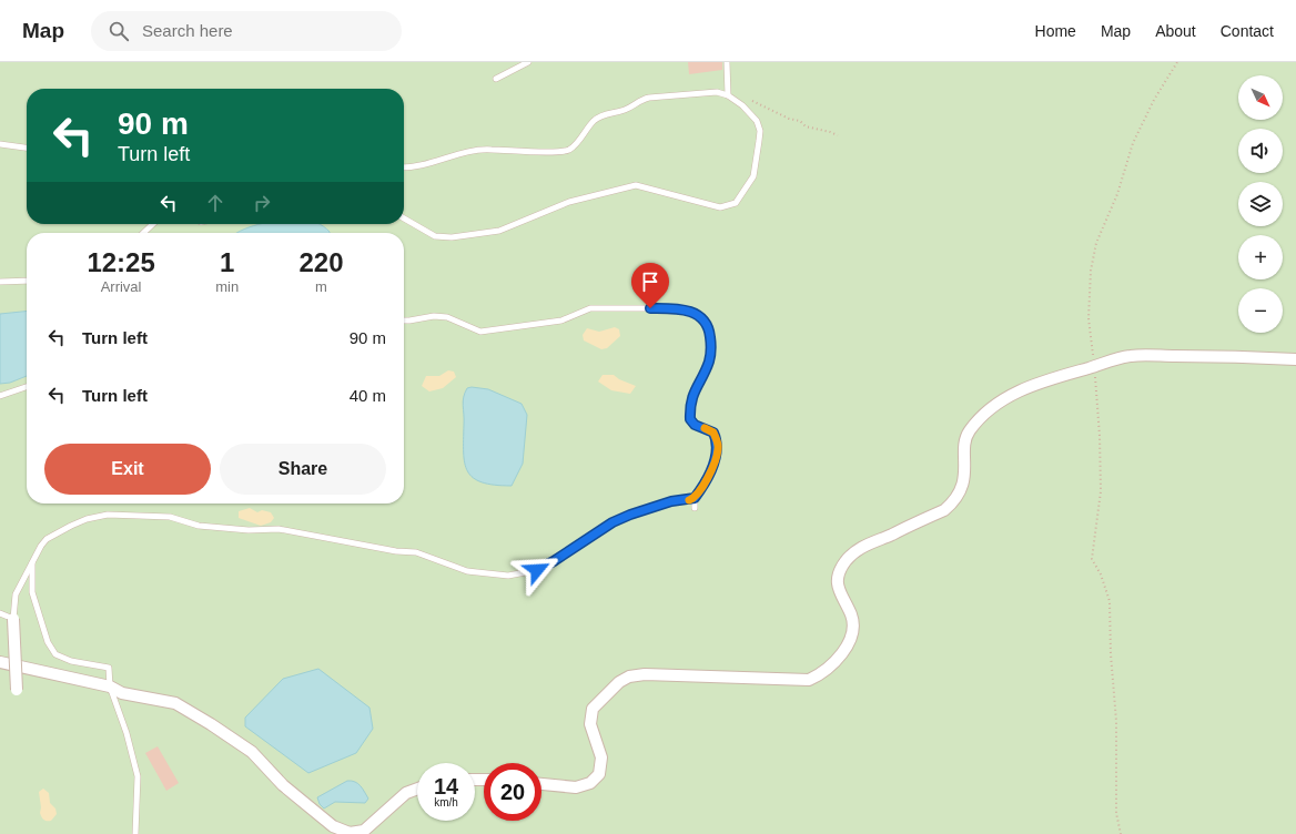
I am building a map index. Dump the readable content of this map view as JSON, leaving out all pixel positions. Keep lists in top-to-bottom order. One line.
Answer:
{"north":"bottom right","page":{"header":"Map","search":"Search here","nav":["Home","Map","About","Contact"],"map_buttons":["+","−"],"turn":["90 m","Turn left"],"eta":["12:25","Arrival","1","min","220","m"],"list":[{"name":"Turn left","value":"90 m"},{"name":"Turn left","value":"40 m"}],"buttons":["Exit","Share"],"speed":"14 km/h","limit":"20"}}
